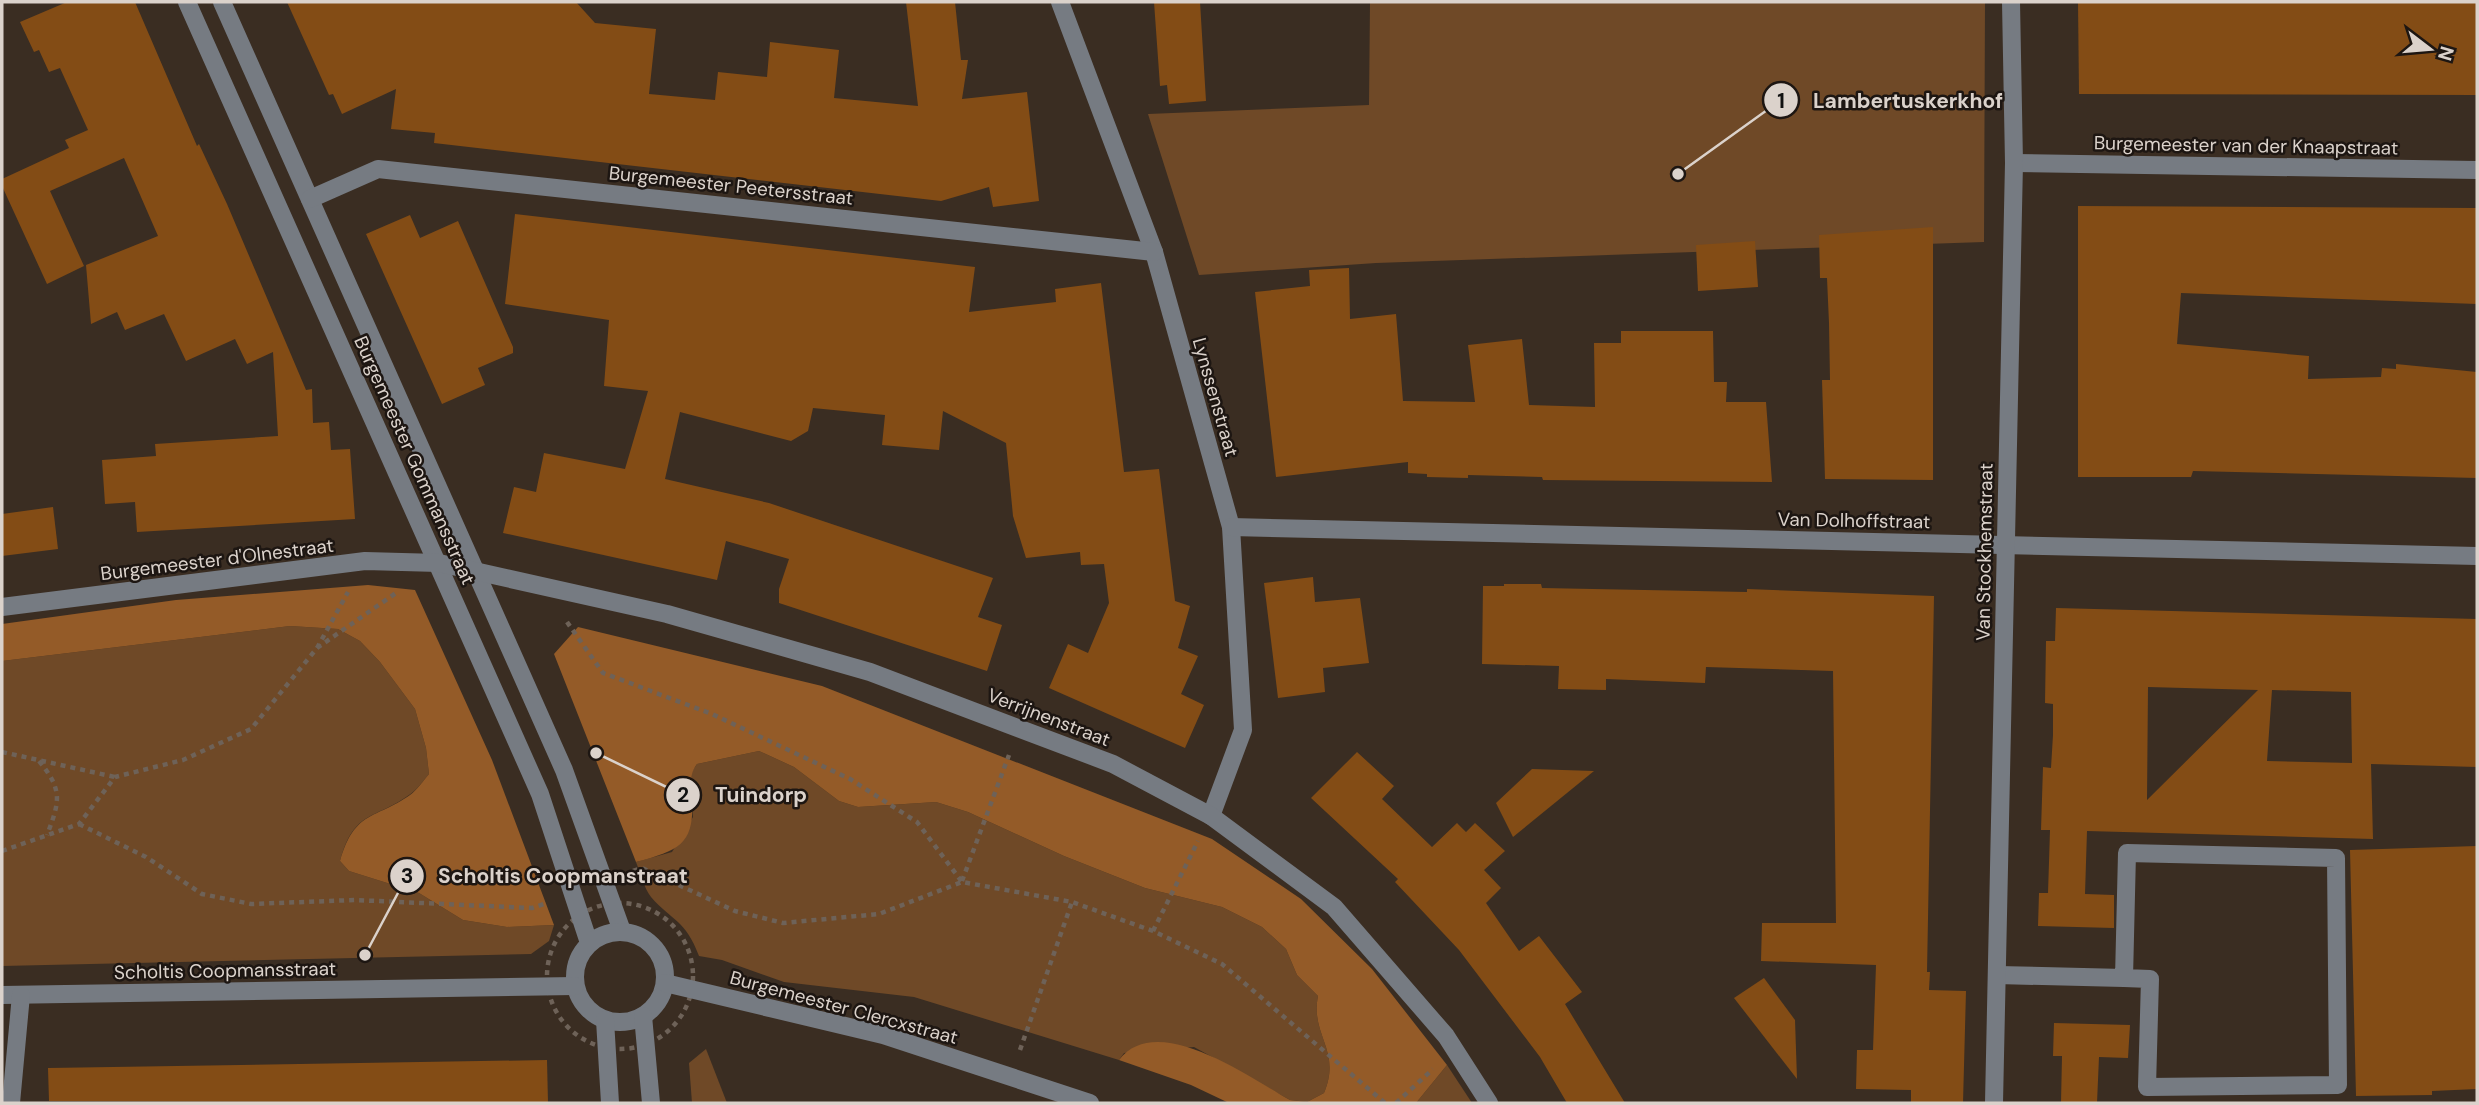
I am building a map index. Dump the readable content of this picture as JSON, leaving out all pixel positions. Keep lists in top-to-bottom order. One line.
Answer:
{"streets":{"street":["Burgemeester van der Knaapstraat","Burgemeester Peetersstraat","Lynssenstraat","Burgemeester Gommansstraat","Van Dolhoffstraat","Van Stockhemstraat","Burgemeester d'Olnestraat","Verrijnenstraat","Scholtis Coopmansstraat","Burgemeester Clercxstraat"]},"crossings":[["Burgemeester van der Knaapstraat","Van Stockhemstraat"],["Burgemeester Peetersstraat","Lynssenstraat"],["Burgemeester Peetersstraat","Burgemeester Gommansstraat"],["Lynssenstraat","Van Dolhoffstraat"],["Lynssenstraat","Verrijnenstraat"],["Burgemeester Gommansstraat","Burgemeester d'Olnestraat"],["Burgemeester Gommansstraat","Verrijnenstraat"],["Burgemeester Gommansstraat","Scholtis Coopmansstraat"],["Burgemeester Gommansstraat","Burgemeester Clercxstraat"],["Van Dolhoffstraat","Van Stockhemstraat"],["Burgemeester d'Olnestraat","Verrijnenstraat"],["Scholtis Coopmansstraat","Burgemeester Clercxstraat"]],"places":["Lambertuskerkhof","Tuindorp","Scholtis Coopmanstraat"],"north":"right"}
